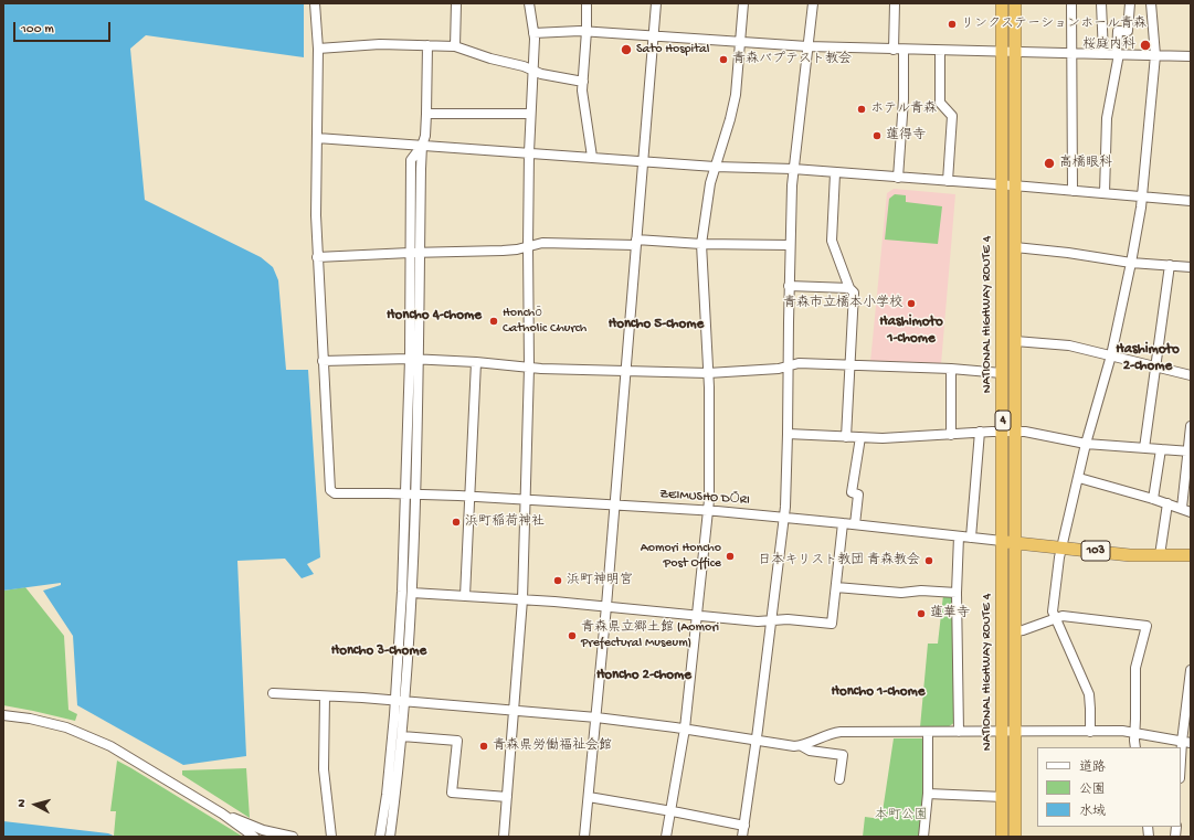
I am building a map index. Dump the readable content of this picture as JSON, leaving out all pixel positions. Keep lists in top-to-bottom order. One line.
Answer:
{"streets":{"highway":["NATIONAL HIGHWAY ROUTE 4","4","103"],"street":["ZEIMUSHO DŌRI"]},"crossings":[["NATIONAL HIGHWAY ROUTE 4","ZEIMUSHO DŌRI"],["NATIONAL HIGHWAY ROUTE 4","103"],["ZEIMUSHO DŌRI","103"]],"districts":["Honcho 4-chome","Hashimoto 1-chome","Honcho 5-chome","Hashimoto 2-chome","Honcho 3-chome","Honcho 2-chome","Honcho 1-chome"],"parks":["本町公園"],"places":["リンクステーションホール青森","桜庭内科","Sato Hospital","青森バプテスト教会","ホテル青森","蓮得寺","高橋眼科","青森市立橋本小学校","Honchō Catholic Church","浜町稲荷神社","Aomori Honcho Post Office","日本キリスト教団 青森教会","浜町神明宮","蓮華寺","青森県立郷土館 (Aomori Prefectural Museum)","青森県労働福祉会館"],"legend":["道路","公園","水域"],"scale_bar":"100 m","north":"left"}
